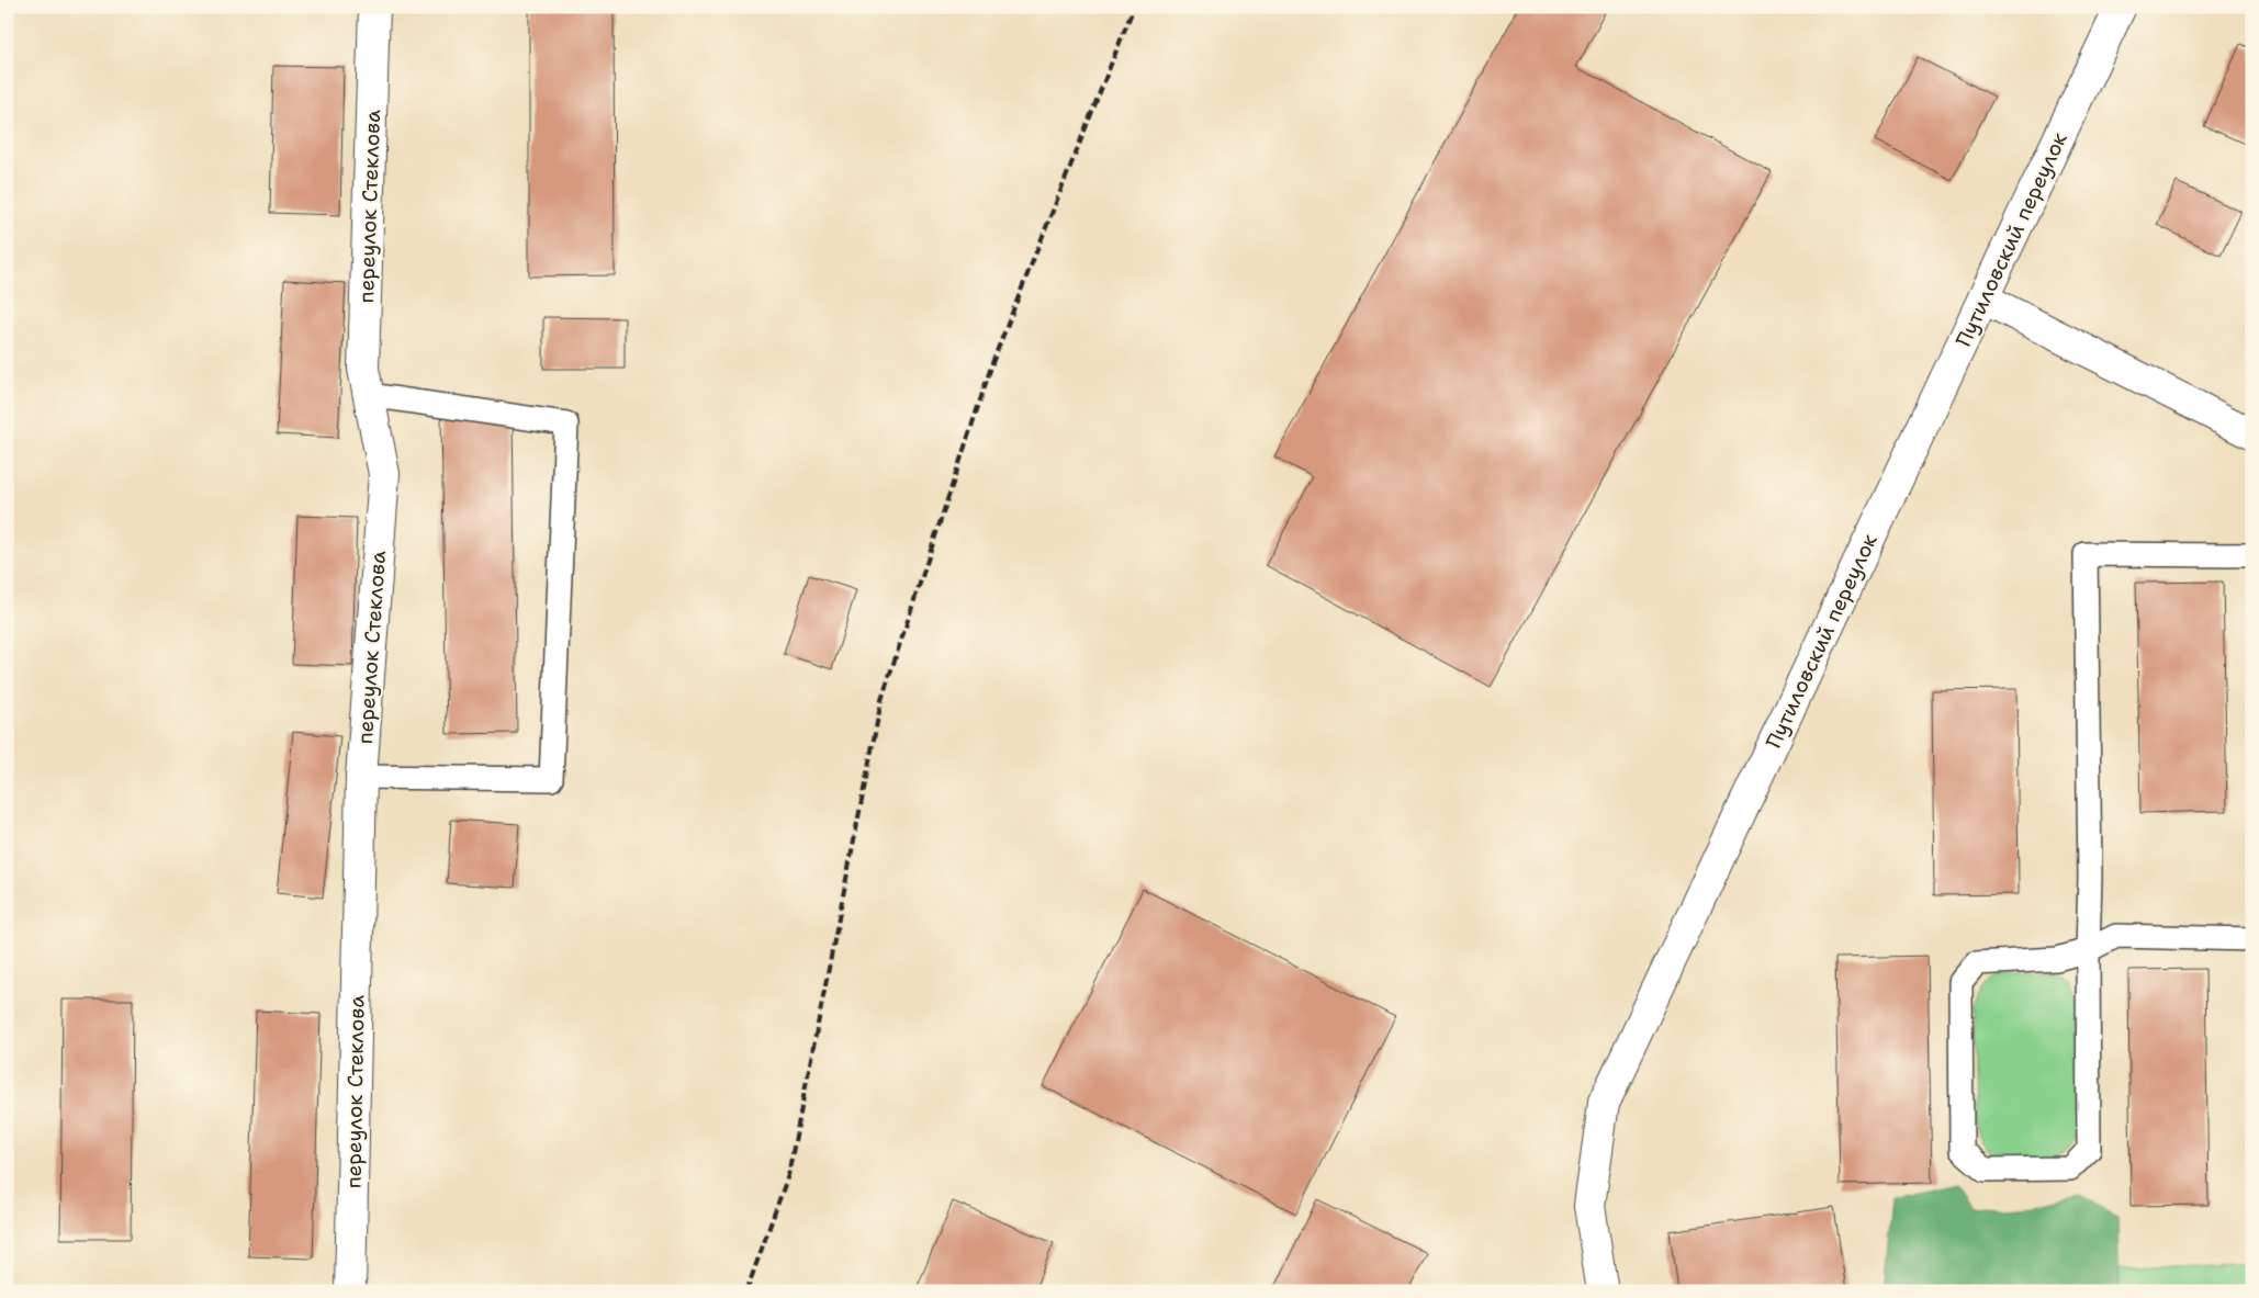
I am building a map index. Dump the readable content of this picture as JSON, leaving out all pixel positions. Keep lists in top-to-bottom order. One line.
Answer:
{"streets":{"street":["переулок Стеклова","Путиловский переулок"]}}
